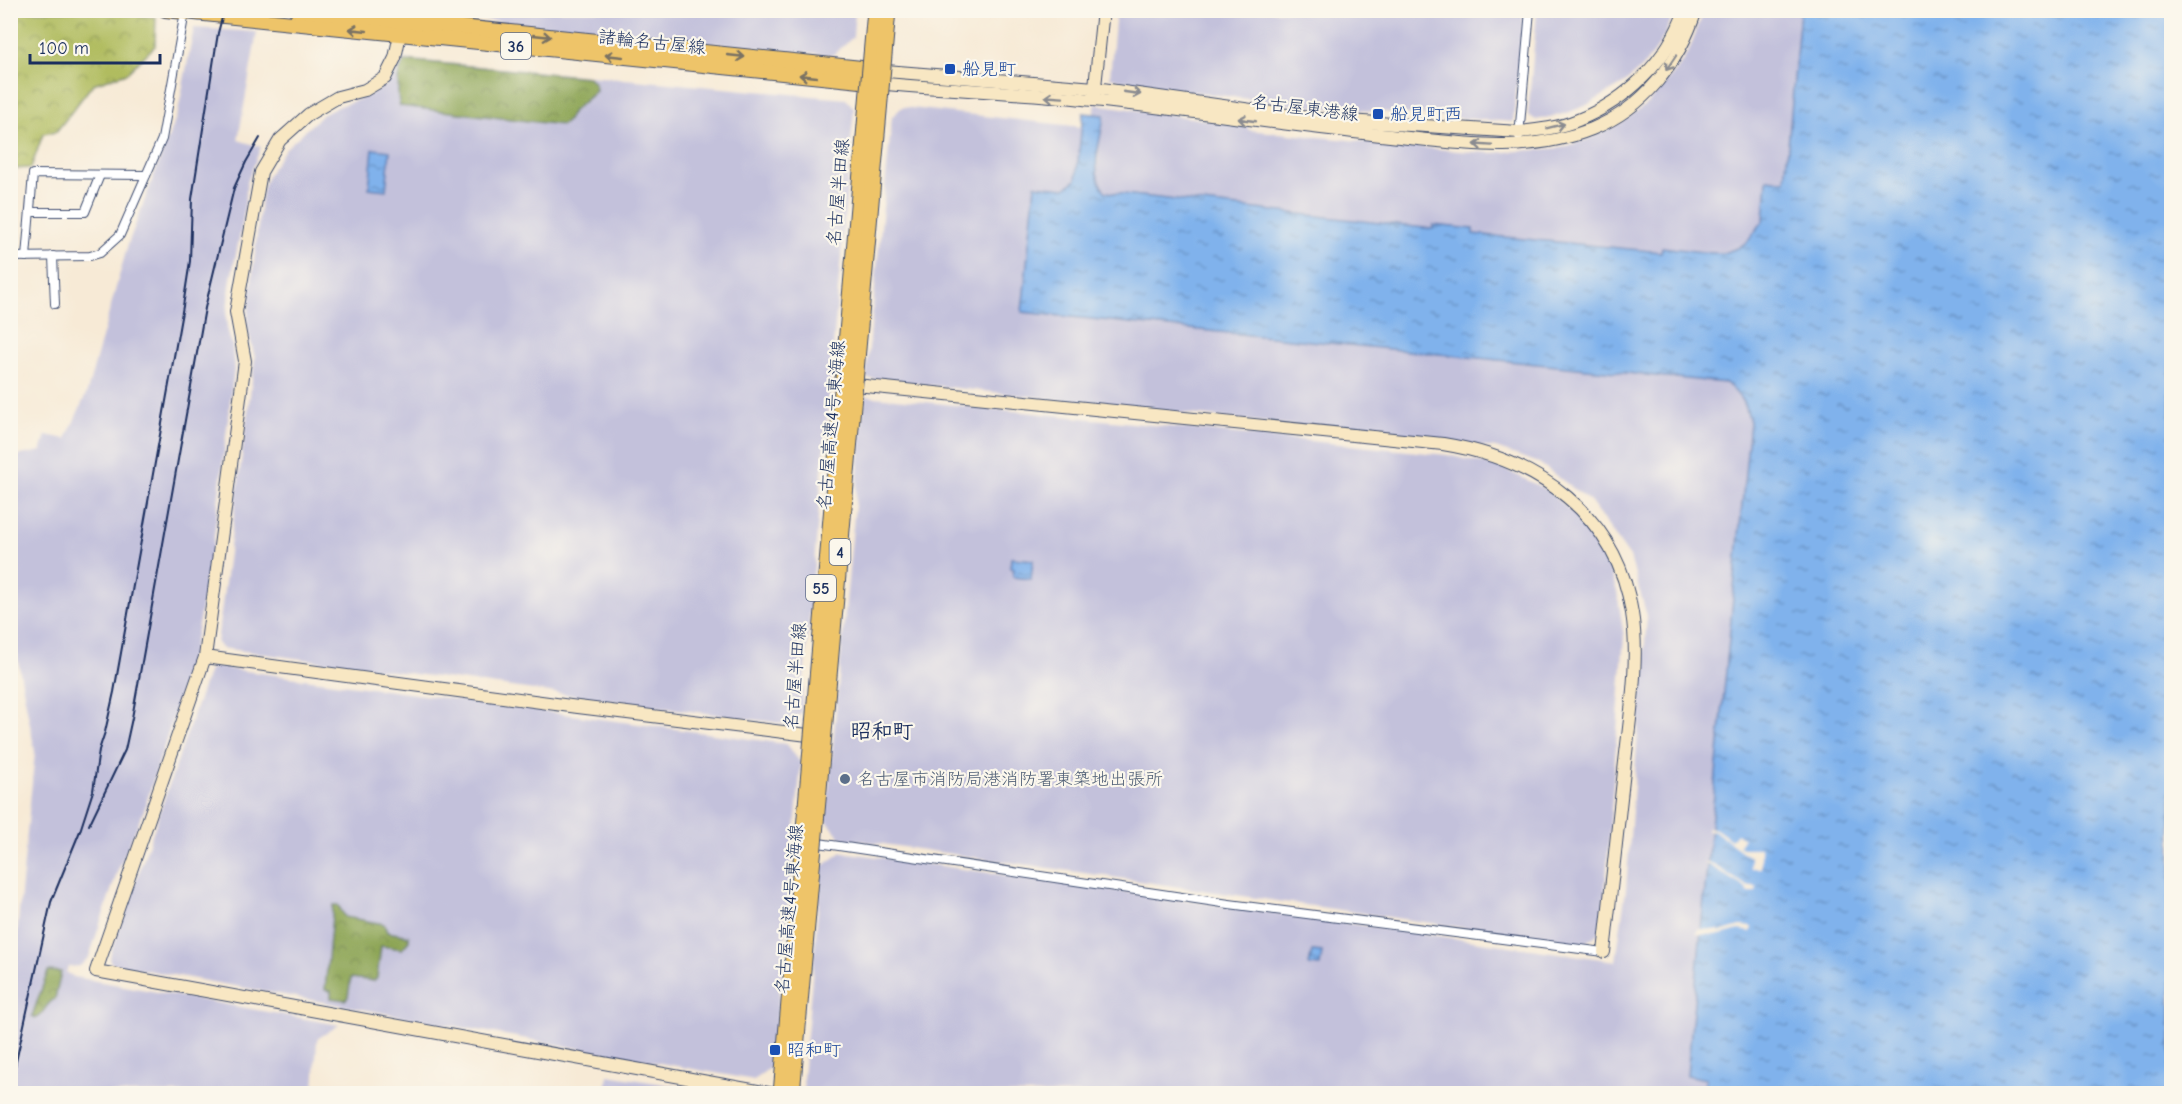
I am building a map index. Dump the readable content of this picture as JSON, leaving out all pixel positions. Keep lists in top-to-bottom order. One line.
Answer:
{"streets":{"highway":["名古屋高速4号東海線","4"],"main road":["諸輪名古屋線","36","名古屋半田線","55"],"street":["名古屋東港線"]},"crossings":[["諸輪名古屋線","名古屋東港線"],["諸輪名古屋線","名古屋半田線"],["諸輪名古屋線","名古屋高速4号東海線"],["名古屋東港線","名古屋半田線"],["名古屋半田線","名古屋高速4号東海線"]],"districts":["昭和町"],"places":{"transit":["船見町","船見町西","昭和町"],"other":["名古屋市消防局港消防署東築地出張所"]},"scale_bar":"100 m"}
